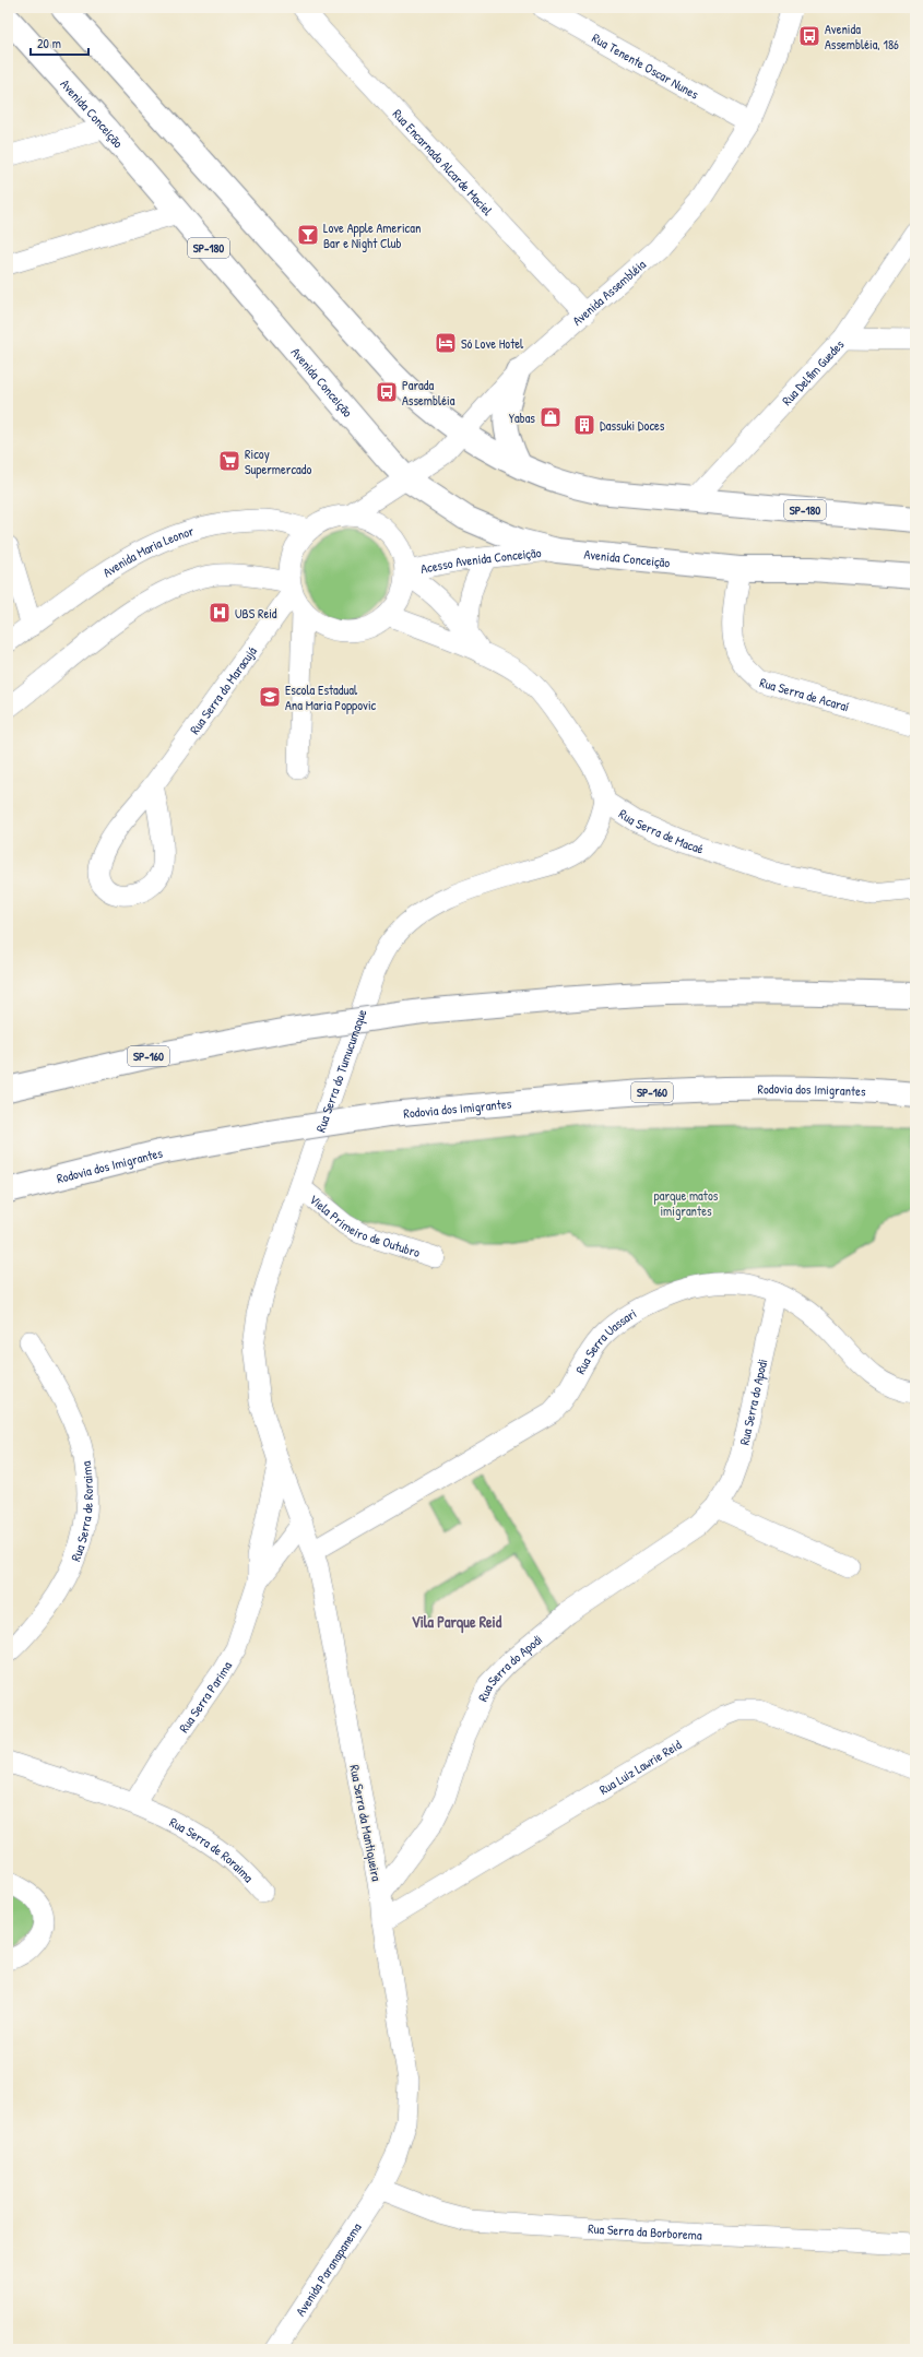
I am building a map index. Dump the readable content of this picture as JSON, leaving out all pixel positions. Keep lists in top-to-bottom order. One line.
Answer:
{"streets":{"main road":["Avenida Conceição","SP-180","SP-160","Rodovia dos Imigrantes"],"street":["Rua Tenente Oscar Nunes","Rua Encarnado Alcarde Maciel","Avenida Assembléia","Rua Delfim Guedes","Avenida Maria Leonor","Acesso Avenida Conceição","Rua Serra do Maracujá","Rua Serra de Acaraí","Rua Serra de Macaé","Rua Serra do Tumucumaque","Viela Primeiro de Outubro","Rua Serra Uassari","Rua Serra do Apodi","Rua Serra de Roraima","Rua Serra Parima","Rua Luiz Lawrie Reid","Rua Serra da Mantiqueira","Rua Serra da Borborema","Avenida Paranapanema"]},"crossings":[["Rua Tenente Oscar Nunes","Avenida Assembléia"],["Avenida Conceição","SP-180"],["Avenida Conceição","Avenida Assembléia"],["Avenida Conceição","Acesso Avenida Conceição"],["Avenida Conceição","Rua Serra de Acaraí"],["Rua Encarnado Alcarde Maciel","Avenida Assembléia"],["SP-180","Avenida Assembléia"],["SP-180","Rua Delfim Guedes"],["SP-180","Rua Serra de Acaraí"],["Avenida Assembléia","Avenida Maria Leonor"],["Avenida Assembléia","Acesso Avenida Conceição"],["Avenida Assembléia","Rua Serra do Maracujá"],["Avenida Assembléia","Rua Serra de Macaé"],["Avenida Maria Leonor","Acesso Avenida Conceição"],["Avenida Maria Leonor","Rua Serra do Maracujá"],["Avenida Maria Leonor","Rua Serra de Macaé"],["Acesso Avenida Conceição","Rua Serra do Maracujá"],["Acesso Avenida Conceição","Rua Serra de Macaé"],["Rua Serra do Maracujá","Rua Serra de Macaé"],["Rua Serra de Macaé","Rua Serra do Tumucumaque"],["Rua Serra do Tumucumaque","Viela Primeiro de Outubro"],["Rua Serra do Tumucumaque","Rua Serra Parima"],["Rua Serra do Tumucumaque","Rua Serra da Mantiqueira"],["Rua Serra Uassari","Rua Serra do Apodi"],["Rua Serra Uassari","Rua Serra da Mantiqueira"],["Rua Serra do Apodi","Rua Serra da Mantiqueira"],["Rua Serra de Roraima","Rua Serra Parima"],["Rua Serra Parima","Rua Serra da Mantiqueira"],["Rua Luiz Lawrie Reid","Rua Serra da Mantiqueira"],["Rua Serra da Mantiqueira","Rua Serra da Borborema"],["Rua Serra da Mantiqueira","Avenida Paranapanema"],["Rua Serra da Borborema","Avenida Paranapanema"]],"districts":["Vila Parque Reid"],"parks":["parque matos imigrantes"],"places":{"bus stop":["Avenida Assembléia, 186","Parada Assembléia"],"bar":["Love Apple American Bar e Night Club"],"hotel":["Só Love Hotel"],"shop":["Yabas"],"building":["Dassuki Doces"],"supermarket":["Ricoy Supermercado"],"hospital":["UBS Reid"],"school or university":["Escola Estadual Ana Maria Poppovic"]},"scale_bar":"20 m"}
